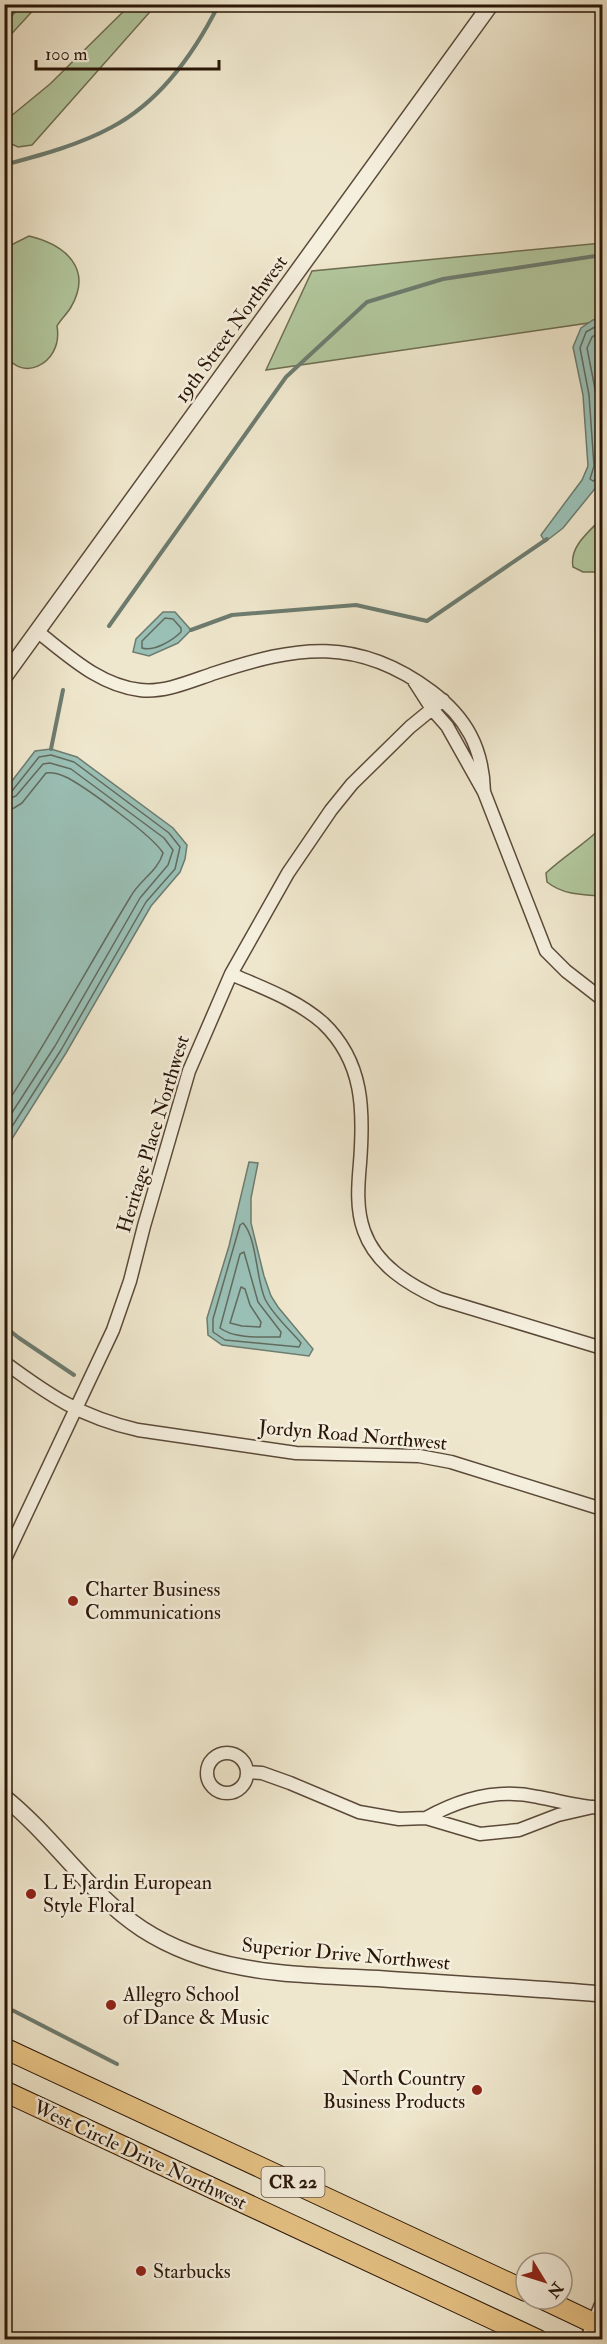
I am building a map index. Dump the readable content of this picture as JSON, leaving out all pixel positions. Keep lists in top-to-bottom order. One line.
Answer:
{"streets":{"main road":["West Circle Drive Northwest","CR 22"],"street":["19th Street Northwest","Heritage Place Northwest","Jordyn Road Northwest","Superior Drive Northwest"]},"crossings":[["Heritage Place Northwest","Jordyn Road Northwest"]],"places":["Charter Business Communications","L E Jardin European Style Floral","Allegro School of Dance & Music","North Country Business Products","Starbucks"],"scale_bar":"100 m","north":"bottom right"}
